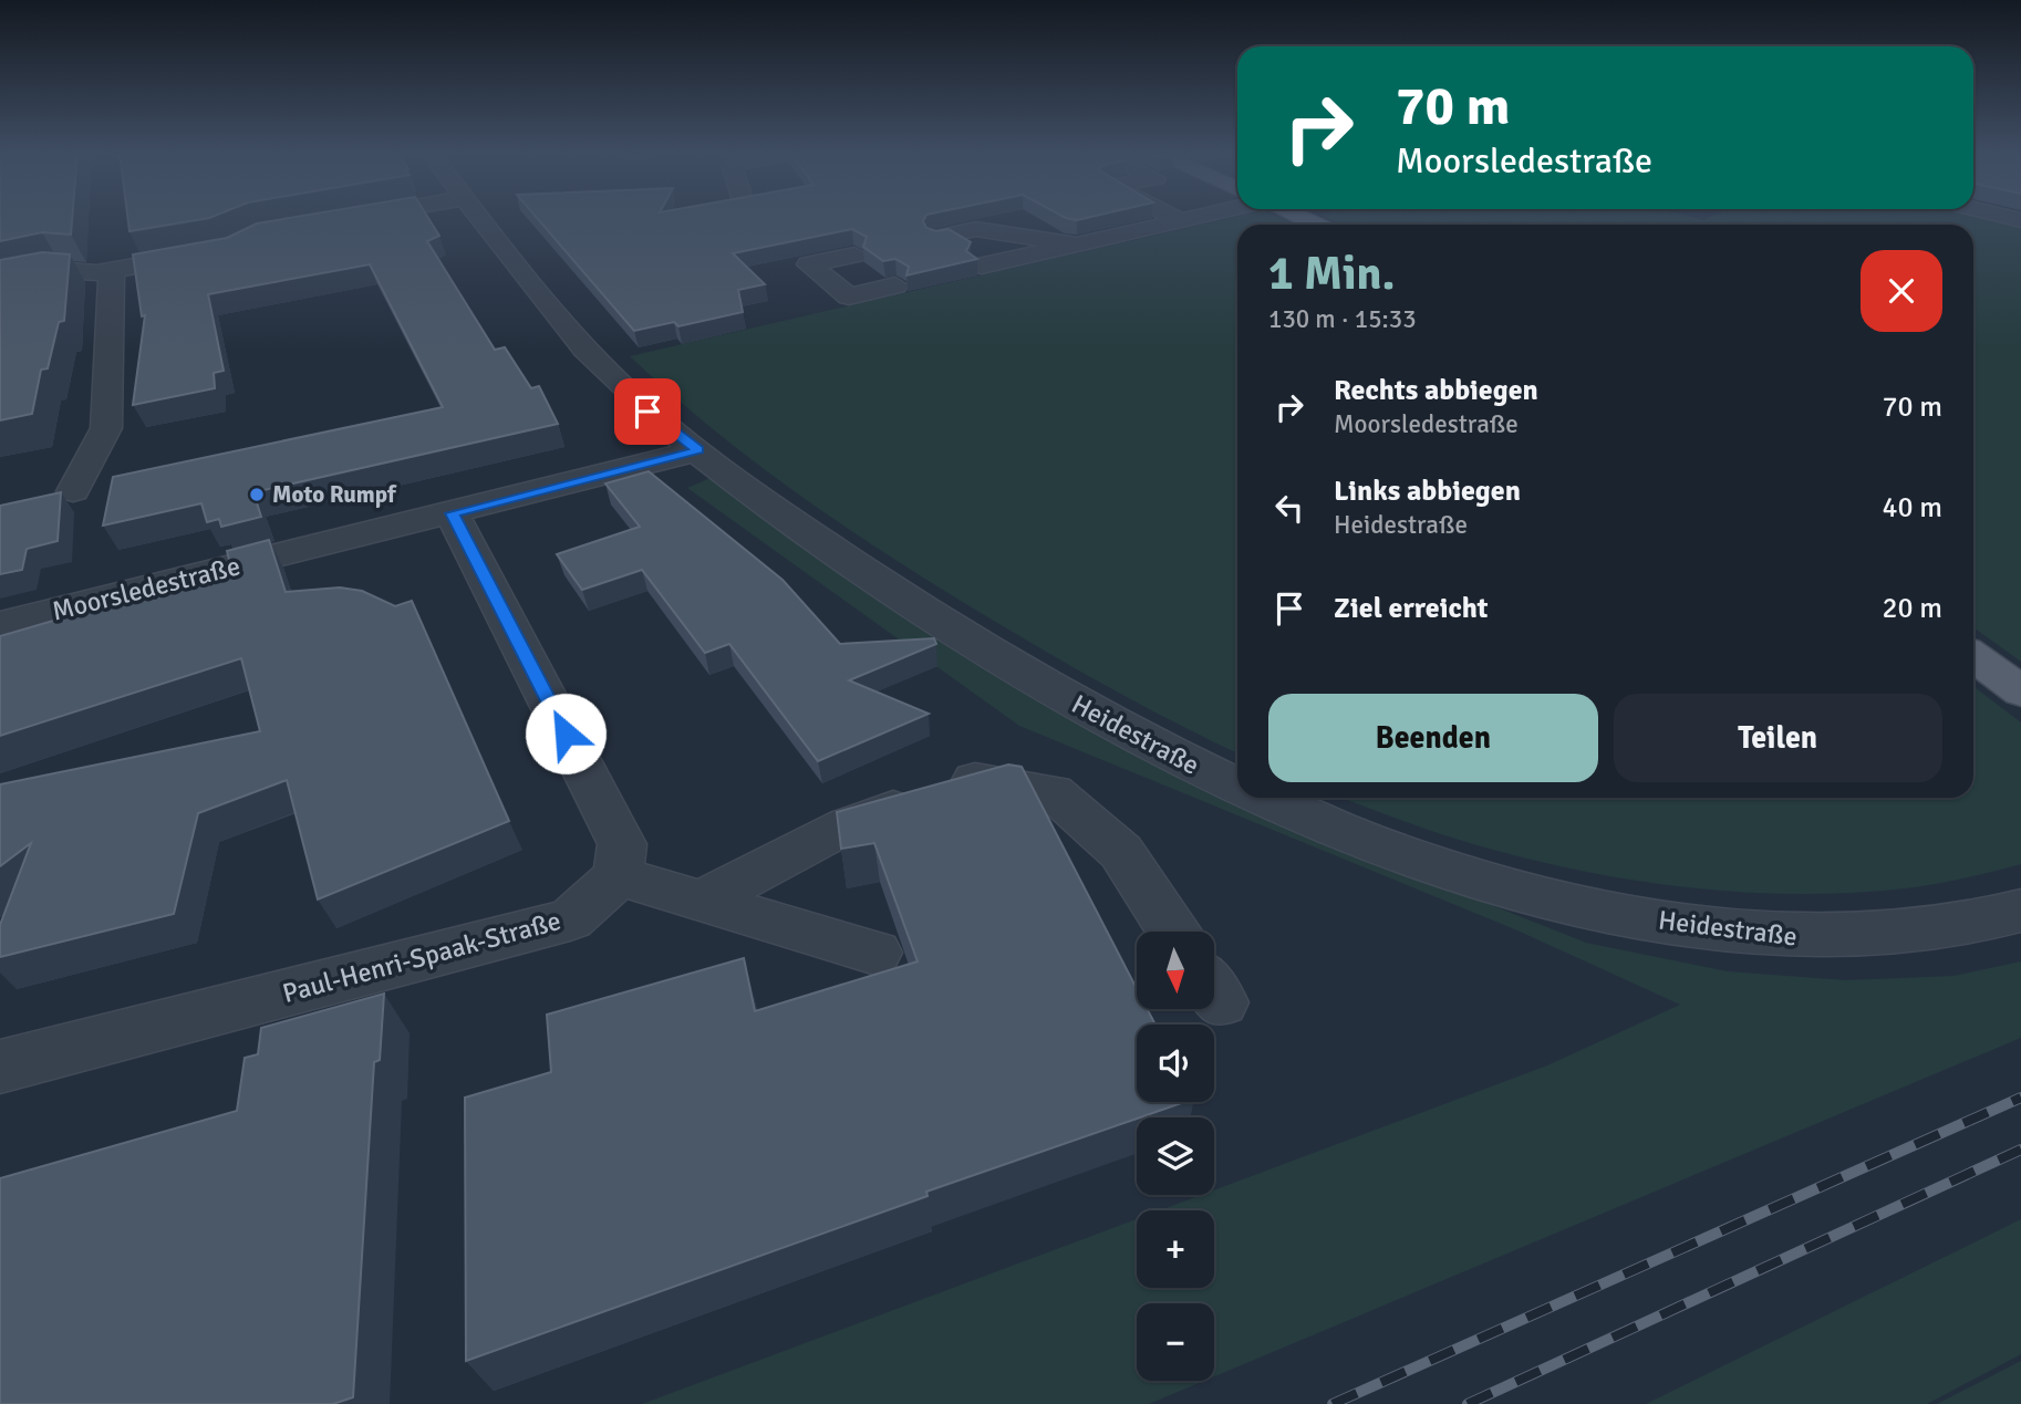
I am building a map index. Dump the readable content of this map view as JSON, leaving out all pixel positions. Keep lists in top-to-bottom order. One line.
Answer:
{"streets":{"street":["Moorsledestraße","Heidestraße","Paul-Henri-Spaak-Straße"]},"crossings":[["Moorsledestraße","Heidestraße"]],"places":["Moto Rumpf"],"north":"bottom","page":{"turn":["70 m","Moorsledestraße"],"heading":["1 Min.","130 m · 15:33"],"list":[{"name":"Rechts abbiegen","note":"Moorsledestraße","value":"70 m"},{"name":"Links abbiegen","note":"Heidestraße","value":"40 m"},{"name":"Ziel erreicht","value":"20 m"}],"buttons":["Beenden","Teilen"],"map_buttons":["+","−"]}}
